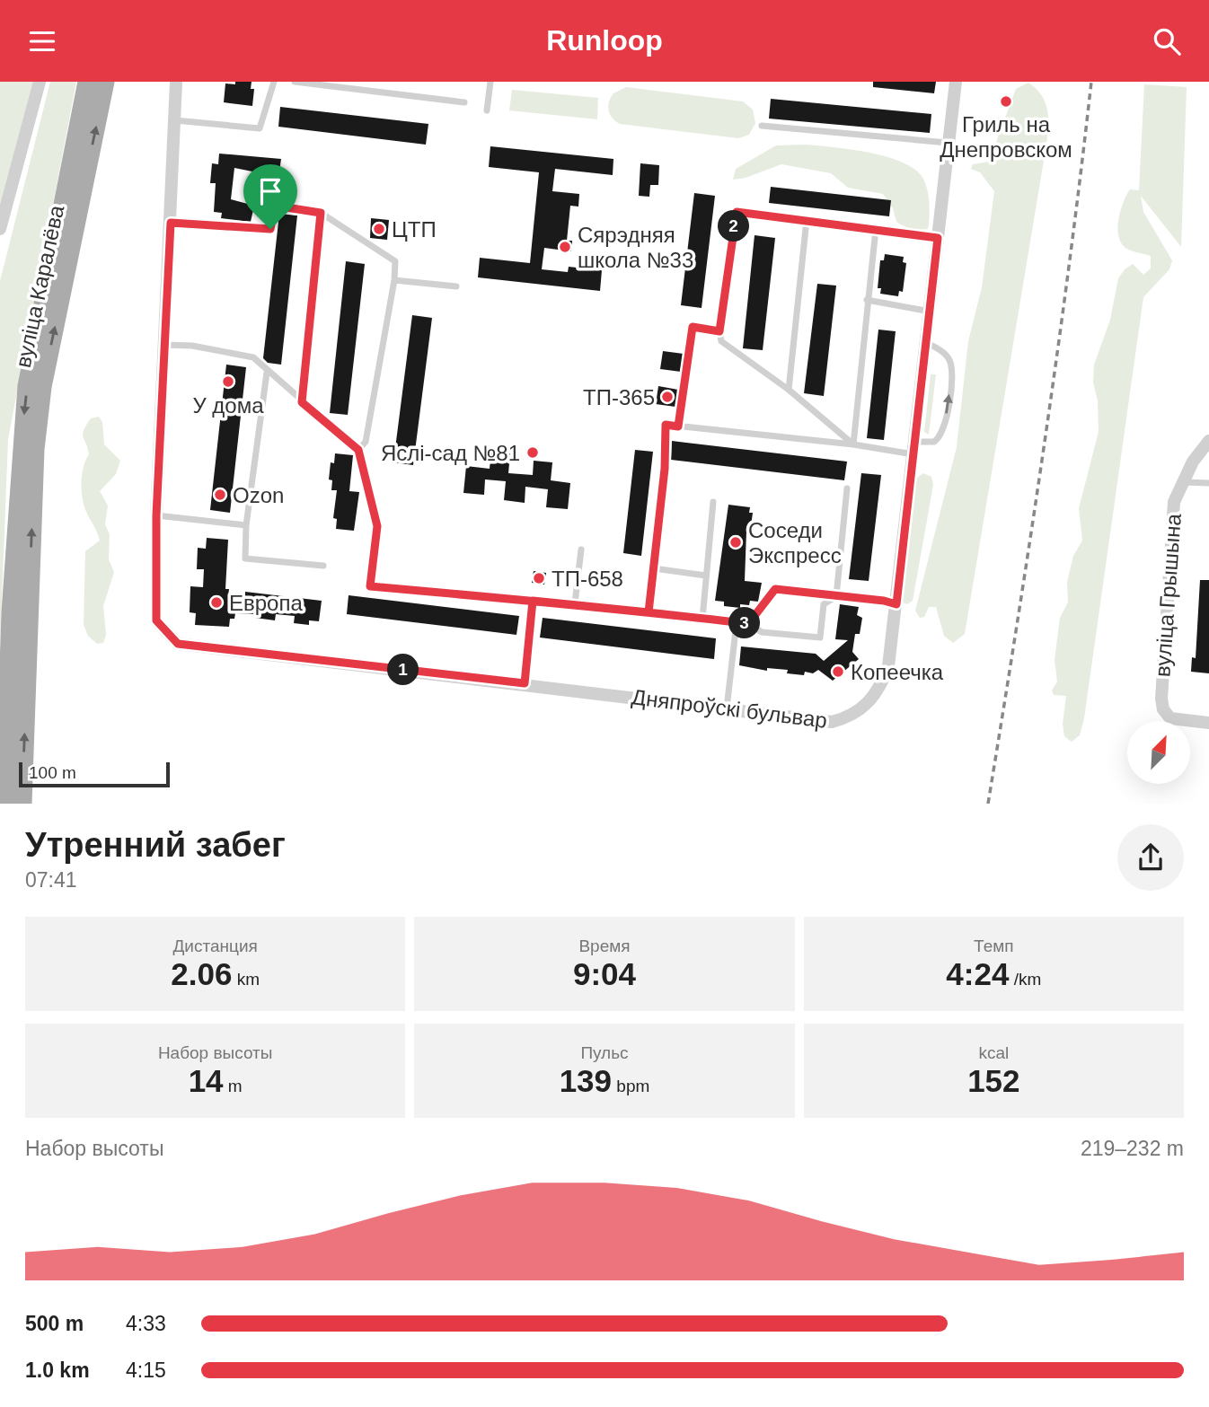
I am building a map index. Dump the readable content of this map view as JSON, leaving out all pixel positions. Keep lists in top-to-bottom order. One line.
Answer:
{"streets":{"main road":["вуліца Каралёва"],"street":["вуліца Грышына","Дняпроўскі бульвар"]},"places":["Гриль на Днепровском","ЦТП","Сярэдняя школа №33","У дома","ТП-365","Яслі-сад №81","Ozon","Соседи Экспресс","ТП-658","Европа","Копеечка"],"scale_bar":"100 m","north":"top right","page":{"header":"Runloop","pins":["2","3","1"],"scale":"100 m","heading":["Утренний забег","07:41"],"stats":[["Дистанция","2.06 km"],["Время","9:04"],["Темп","4:24 /km"],["Набор высоты","14 m"],["Пульс","139 bpm"],["kcal","152"]],"chart":["Набор высоты","219–232 m"],"list":[{"name":"500 m","note":"4:33"},{"name":"1.0 km","note":"4:15"}]}}
